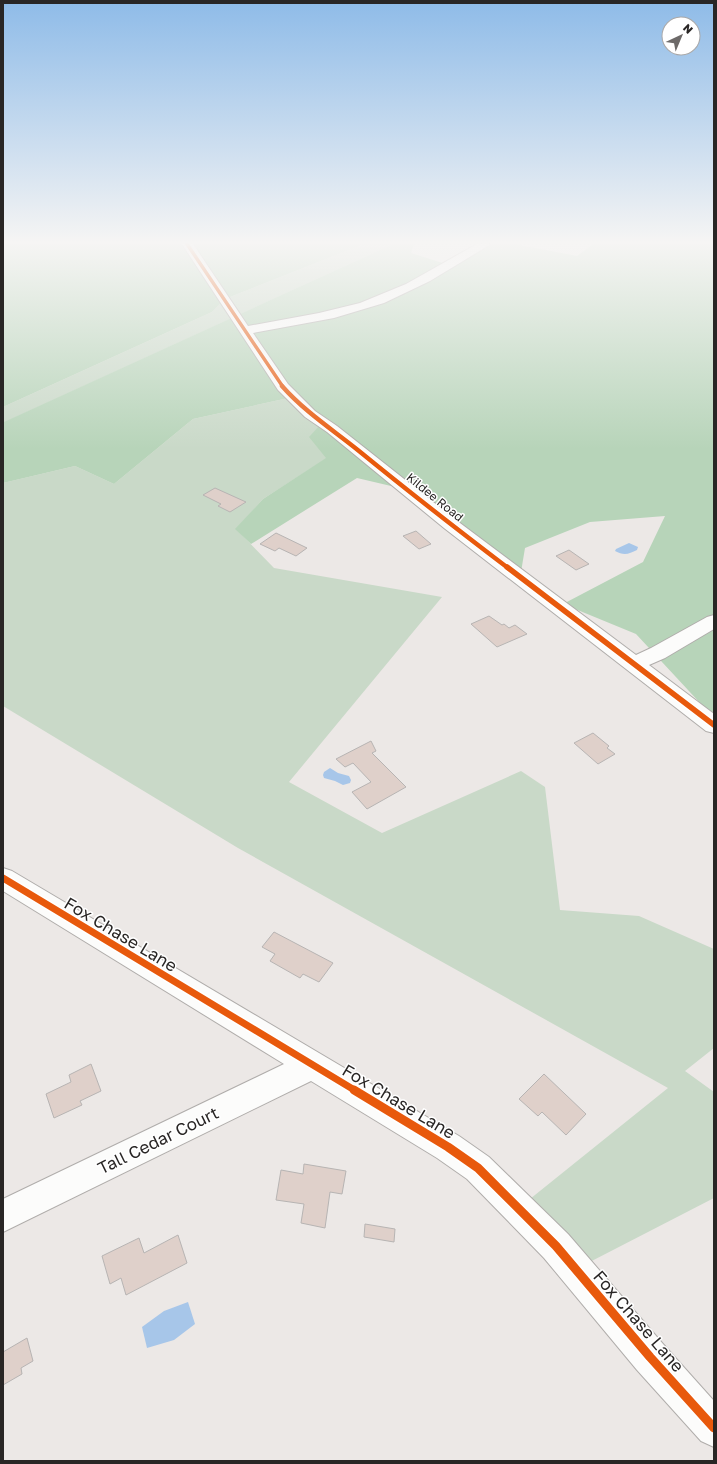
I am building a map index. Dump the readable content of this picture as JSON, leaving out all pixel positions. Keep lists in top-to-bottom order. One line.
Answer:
{"streets":{"street":["Kildee Road","Fox Chase Lane","Tall Cedar Court"]},"crossings":[["Fox Chase Lane","Tall Cedar Court"]],"north":"top right"}
